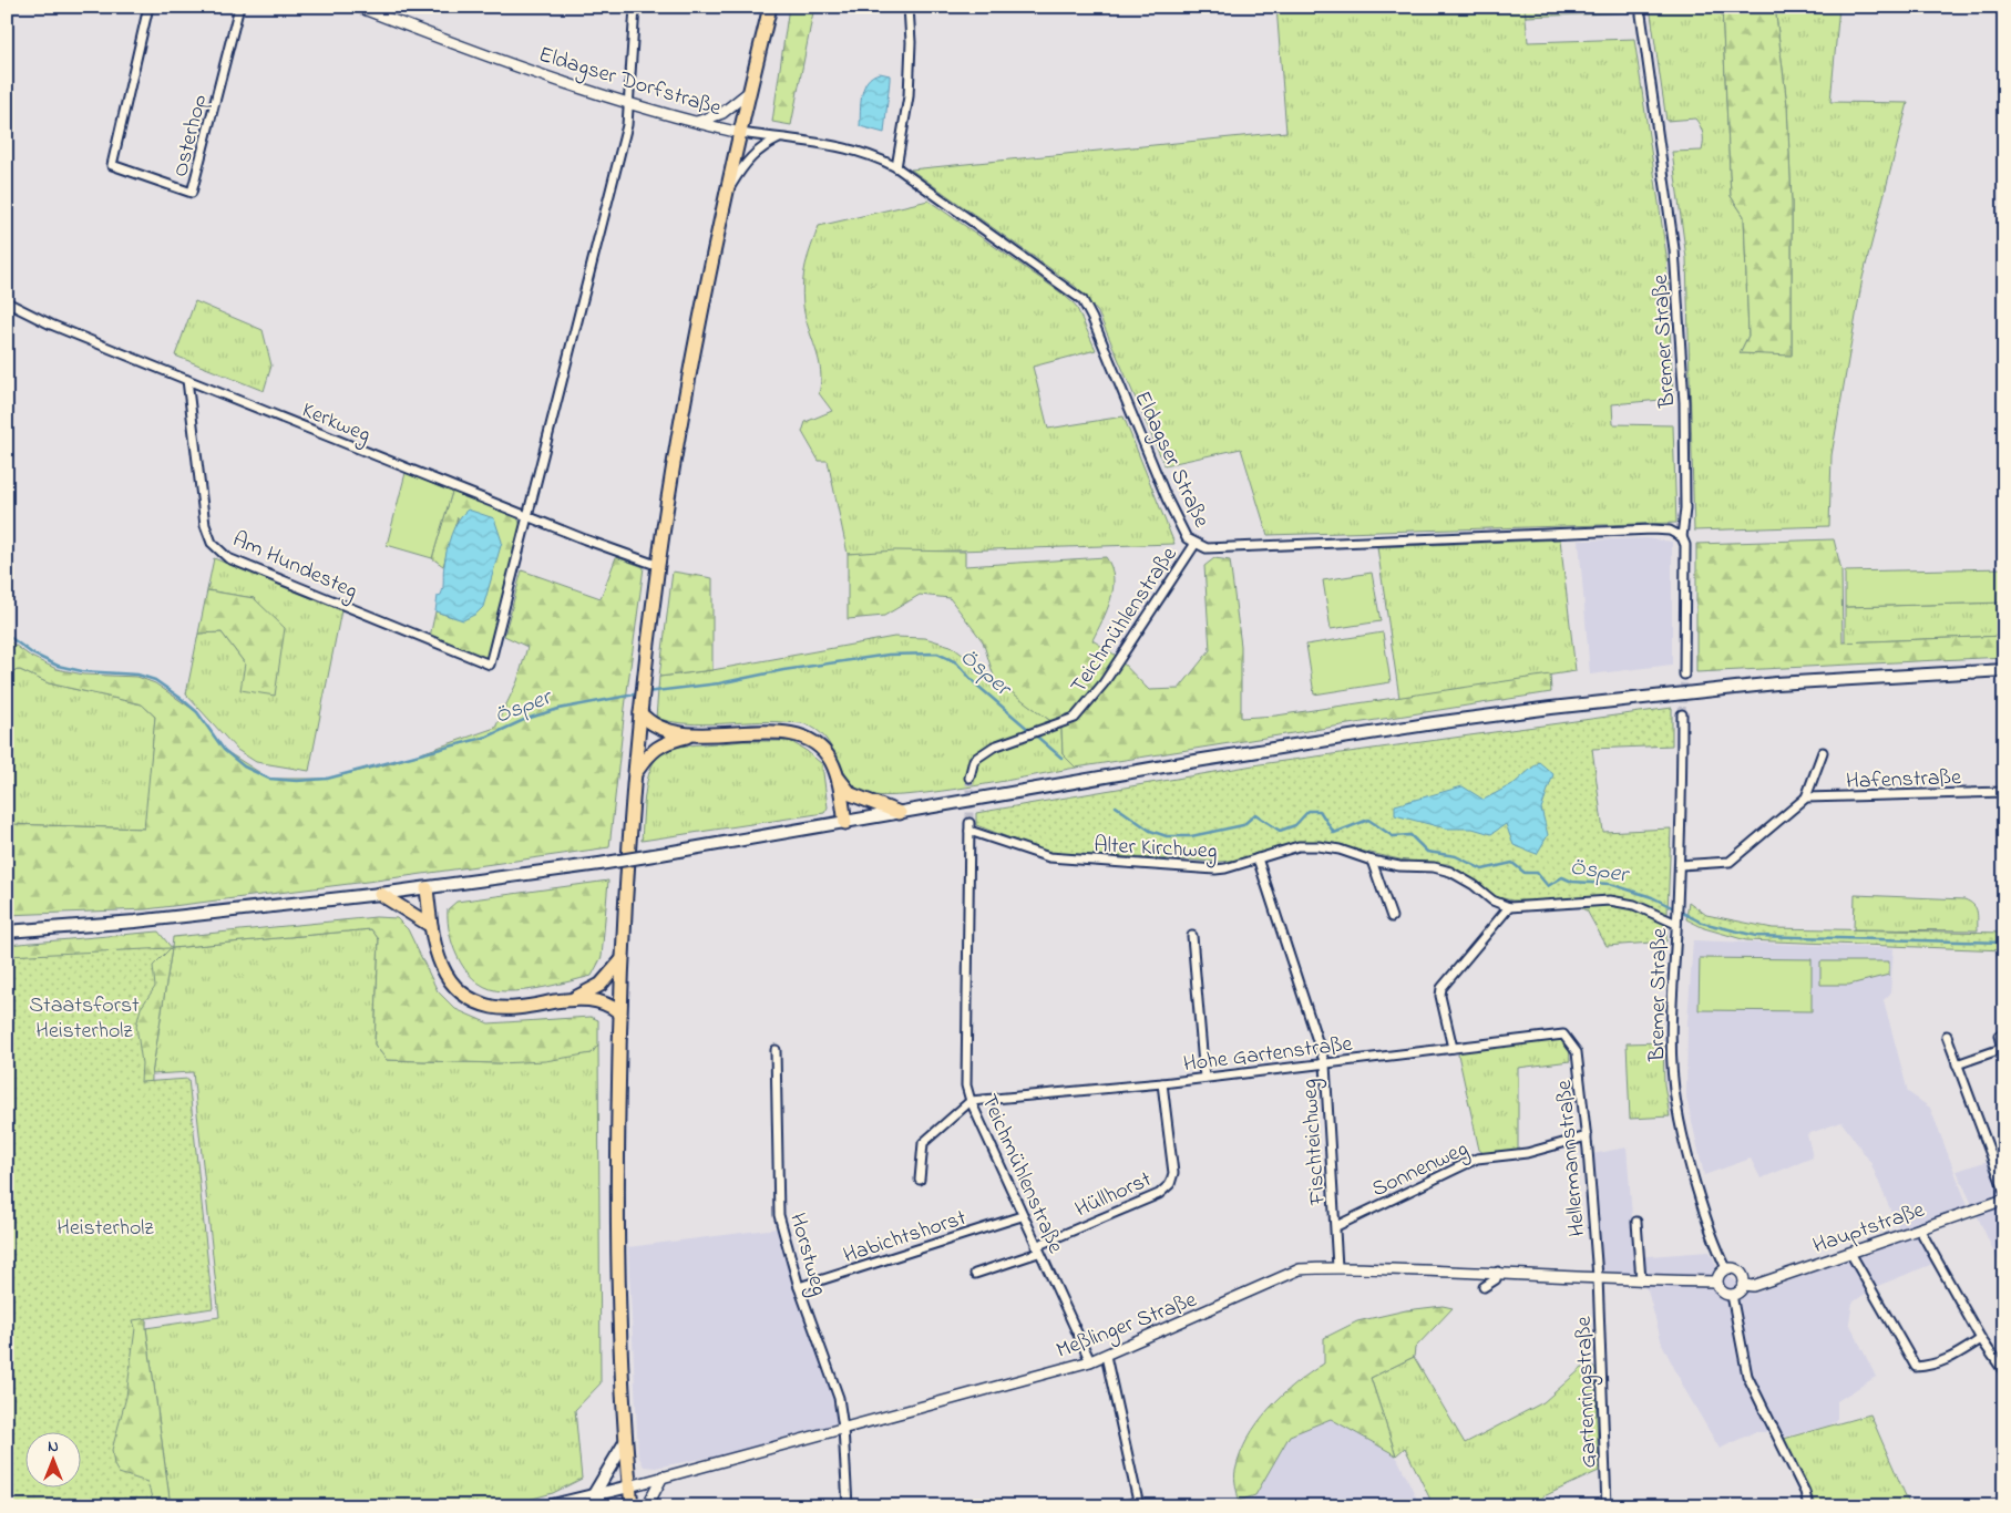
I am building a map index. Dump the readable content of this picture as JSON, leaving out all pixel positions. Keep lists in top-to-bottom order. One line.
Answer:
{"streets":{"street":["Eldagser Dorfstraße","Osterhop","Bremer Straße","Kerkweg","Eldagser Straße","Am Hundesteg","Teichmühlenstraße","Hafenstraße","Alter Kirchweg","Hohe Gartenstraße","Fischteichweg","Hellermannstraße","Sonnenweg","Hüllhorst","Hauptstraße","Habichtshorst","Horstweg","Meßlinger Straße","Gartenringstraße"]},"crossings":[["Eldagser Dorfstraße","Eldagser Straße"],["Bremer Straße","Eldagser Straße"],["Bremer Straße","Hafenstraße"],["Bremer Straße","Hauptstraße"],["Kerkweg","Am Hundesteg"],["Eldagser Straße","Teichmühlenstraße"],["Teichmühlenstraße","Alter Kirchweg"],["Teichmühlenstraße","Hohe Gartenstraße"],["Teichmühlenstraße","Hüllhorst"],["Teichmühlenstraße","Habichtshorst"],["Teichmühlenstraße","Meßlinger Straße"],["Alter Kirchweg","Fischteichweg"],["Hohe Gartenstraße","Fischteichweg"],["Hohe Gartenstraße","Hellermannstraße"],["Hohe Gartenstraße","Hüllhorst"],["Fischteichweg","Sonnenweg"],["Fischteichweg","Meßlinger Straße"],["Hellermannstraße","Sonnenweg"],["Hellermannstraße","Meßlinger Straße"],["Hellermannstraße","Gartenringstraße"],["Habichtshorst","Horstweg"],["Horstweg","Meßlinger Straße"],["Meßlinger Straße","Gartenringstraße"]],"water":["Ösper"],"parks":["Staatsforst Heisterholz","Heisterholz"],"north":"top"}
